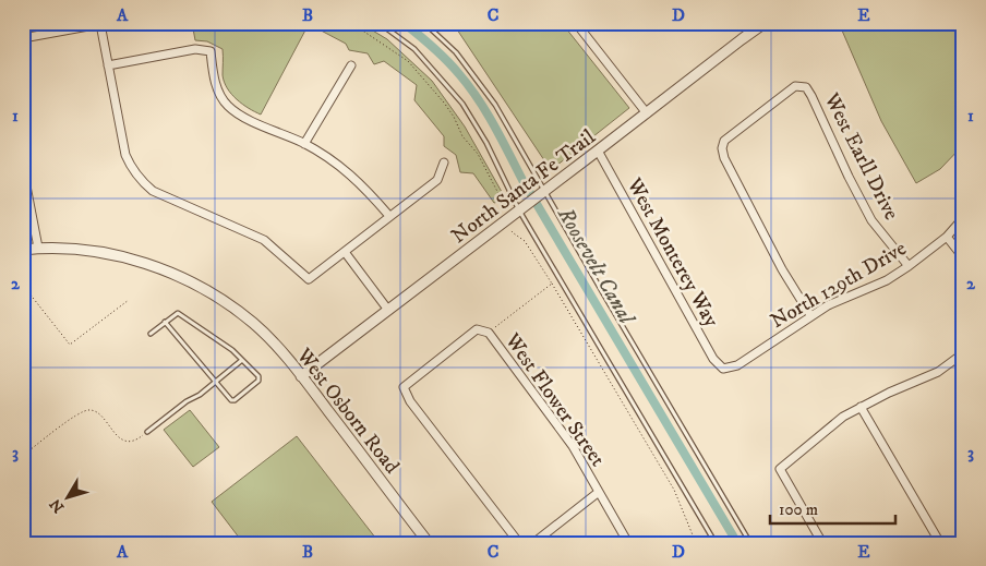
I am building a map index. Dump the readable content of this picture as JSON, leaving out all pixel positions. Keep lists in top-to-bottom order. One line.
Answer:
{"streets":{"street":["West Earll Drive","North Santa Fe Trail","West Monterey Way","North 129th Drive","West Flower Street","West Osborn Road"]},"crossings":[["West Earll Drive","North 129th Drive"],["North Santa Fe Trail","West Monterey Way"],["North Santa Fe Trail","West Osborn Road"],["West Monterey Way","North 129th Drive"]],"water":["Roosevelt Canal"],"scale_bar":"100 m","north":"bottom left","grid":{"columns":["A","B","C","D","E"],"rows":["1","2","3"]}}
